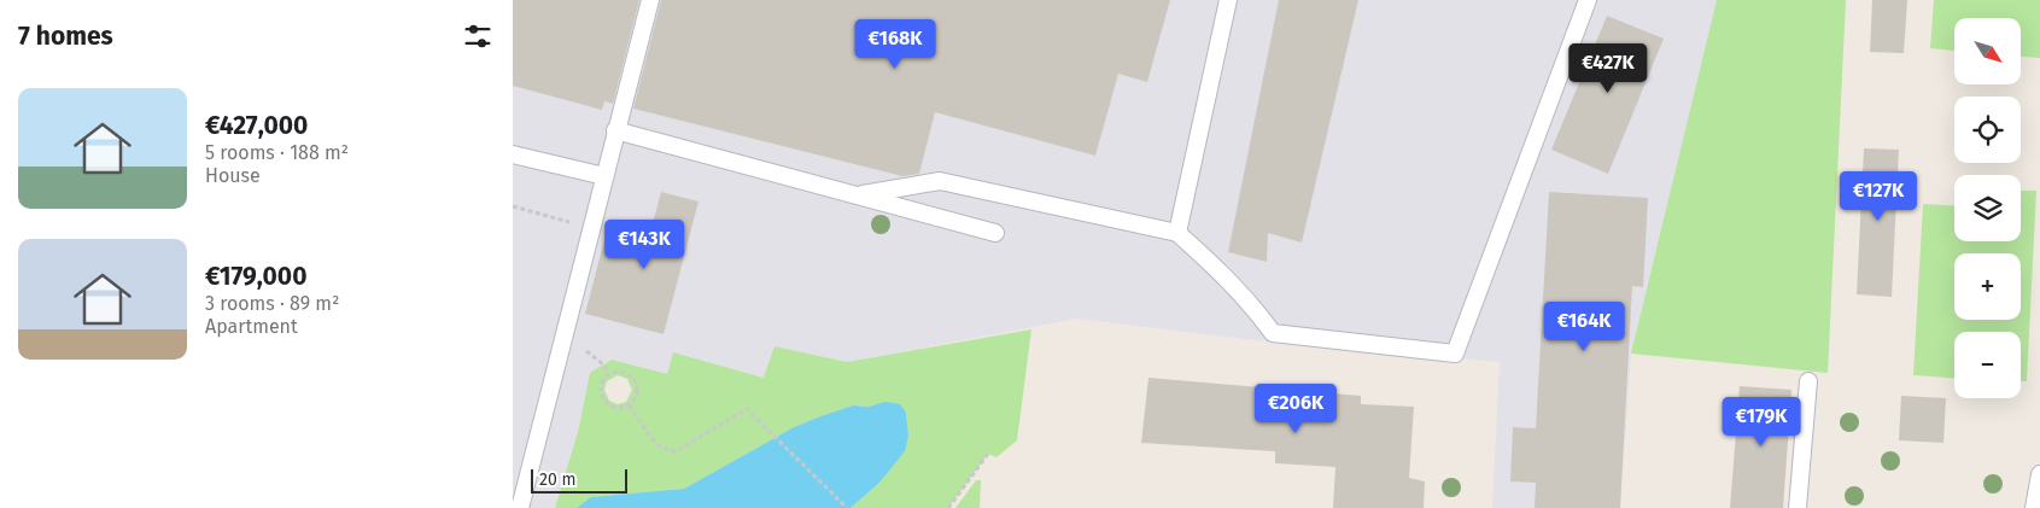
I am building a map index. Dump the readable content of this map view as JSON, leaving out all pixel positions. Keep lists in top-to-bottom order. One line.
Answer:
{"scale_bar":"20 m","north":"bottom right","page":{"heading":"7 homes","map_buttons":["+","−"],"price":["€168K","€427K","€127K","€143K","€164K","€206K","€179K"],"list":[{"name":"€427,000","note":"5 rooms · 188 m² · House"},{"name":"€179,000","note":"3 rooms · 89 m² · Apartment"}],"scale":"20 m"}}
